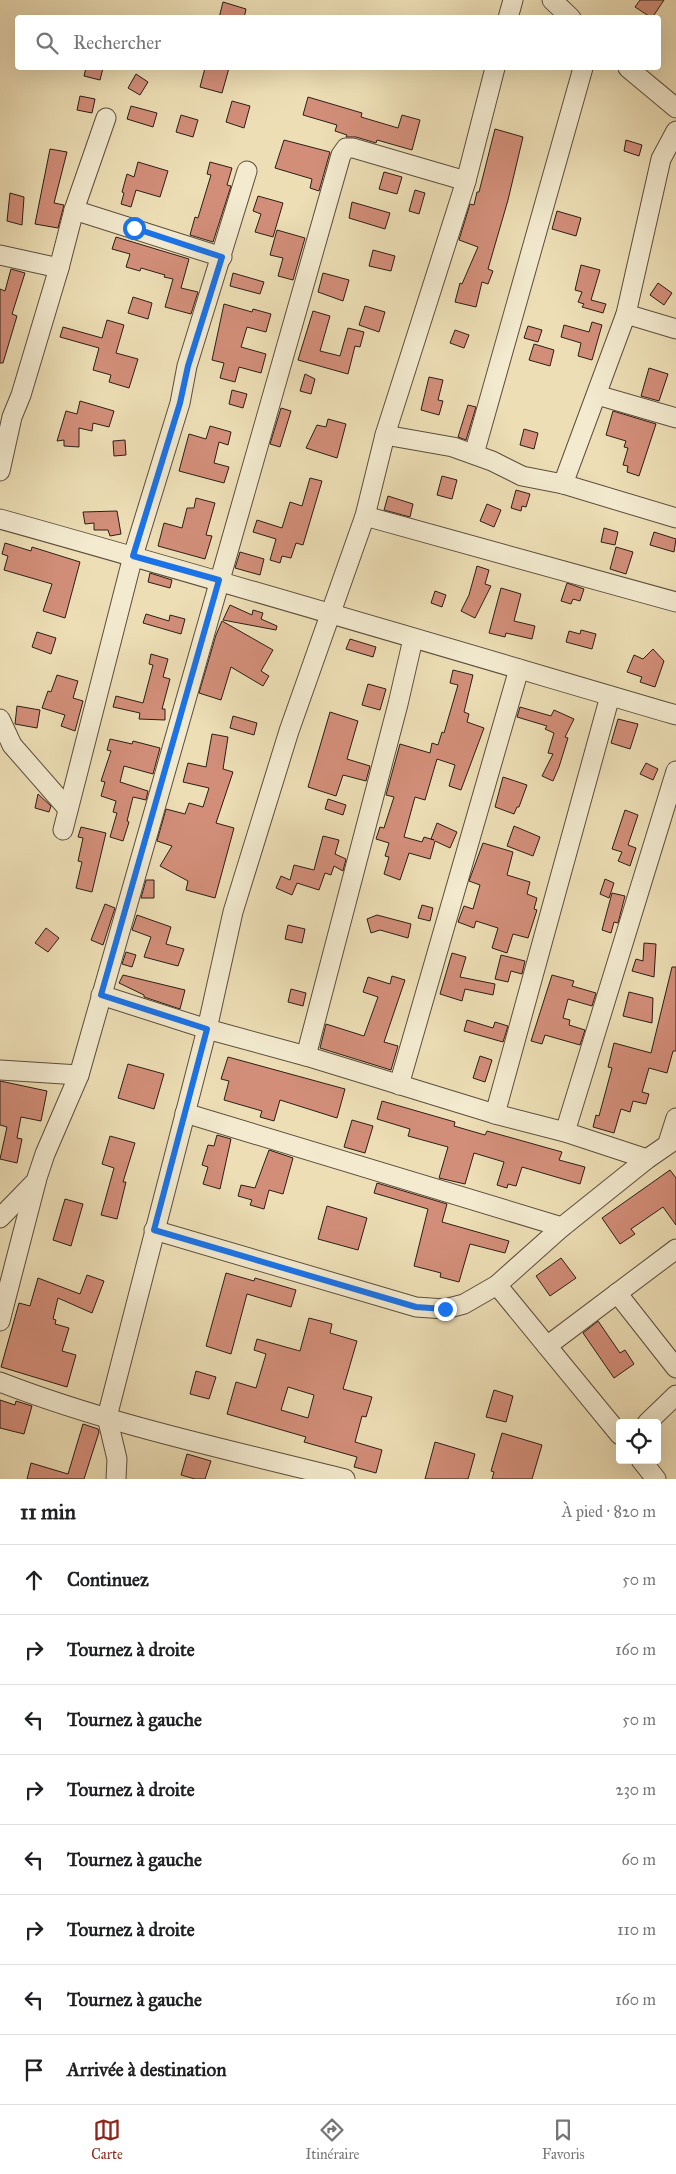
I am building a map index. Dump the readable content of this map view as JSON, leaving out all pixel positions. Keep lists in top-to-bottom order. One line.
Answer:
{"page":{"search":"Rechercher","heading":["11 min","À pied · 820 m"],"list":[["Continuez","50 m"],["Tournez à droite","160 m"],["Tournez à gauche","50 m"],["Tournez à droite","230 m"],["Tournez à gauche","60 m"],["Tournez à droite","110 m"],["Tournez à gauche","160 m"],"Arrivée à destination"],"nav":["Carte","Itinéraire","Favoris"]}}
